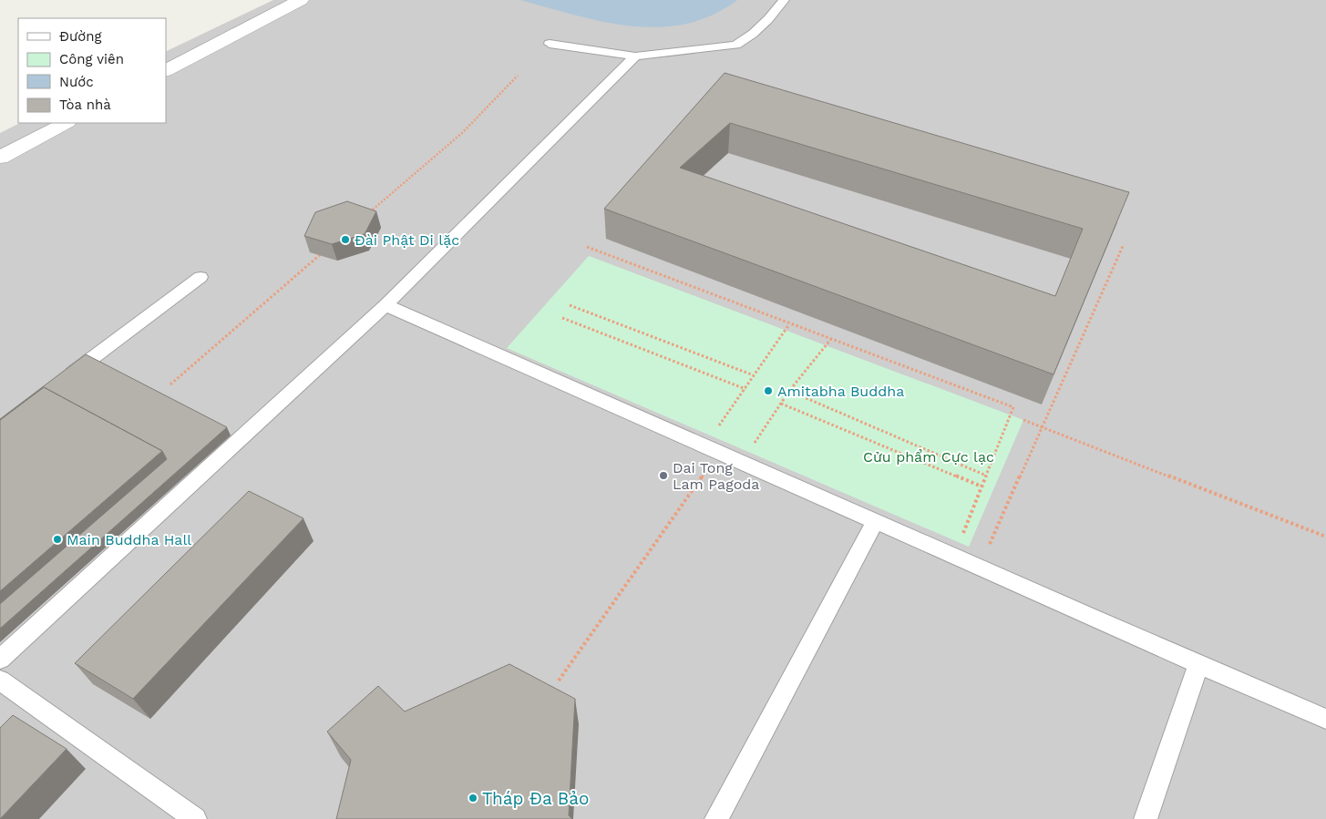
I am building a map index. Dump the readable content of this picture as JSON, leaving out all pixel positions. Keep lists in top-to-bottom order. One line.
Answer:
{"parks":["Cửu phẩm Cực lạc"],"places":["Đài Phật Di lặc","Amitabha Buddha","Dai Tong Lam Pagoda","Main Buddha Hall","Tháp Đa Bảo"],"legend":["Đường","Công viên","Nước","Tòa nhà"]}
